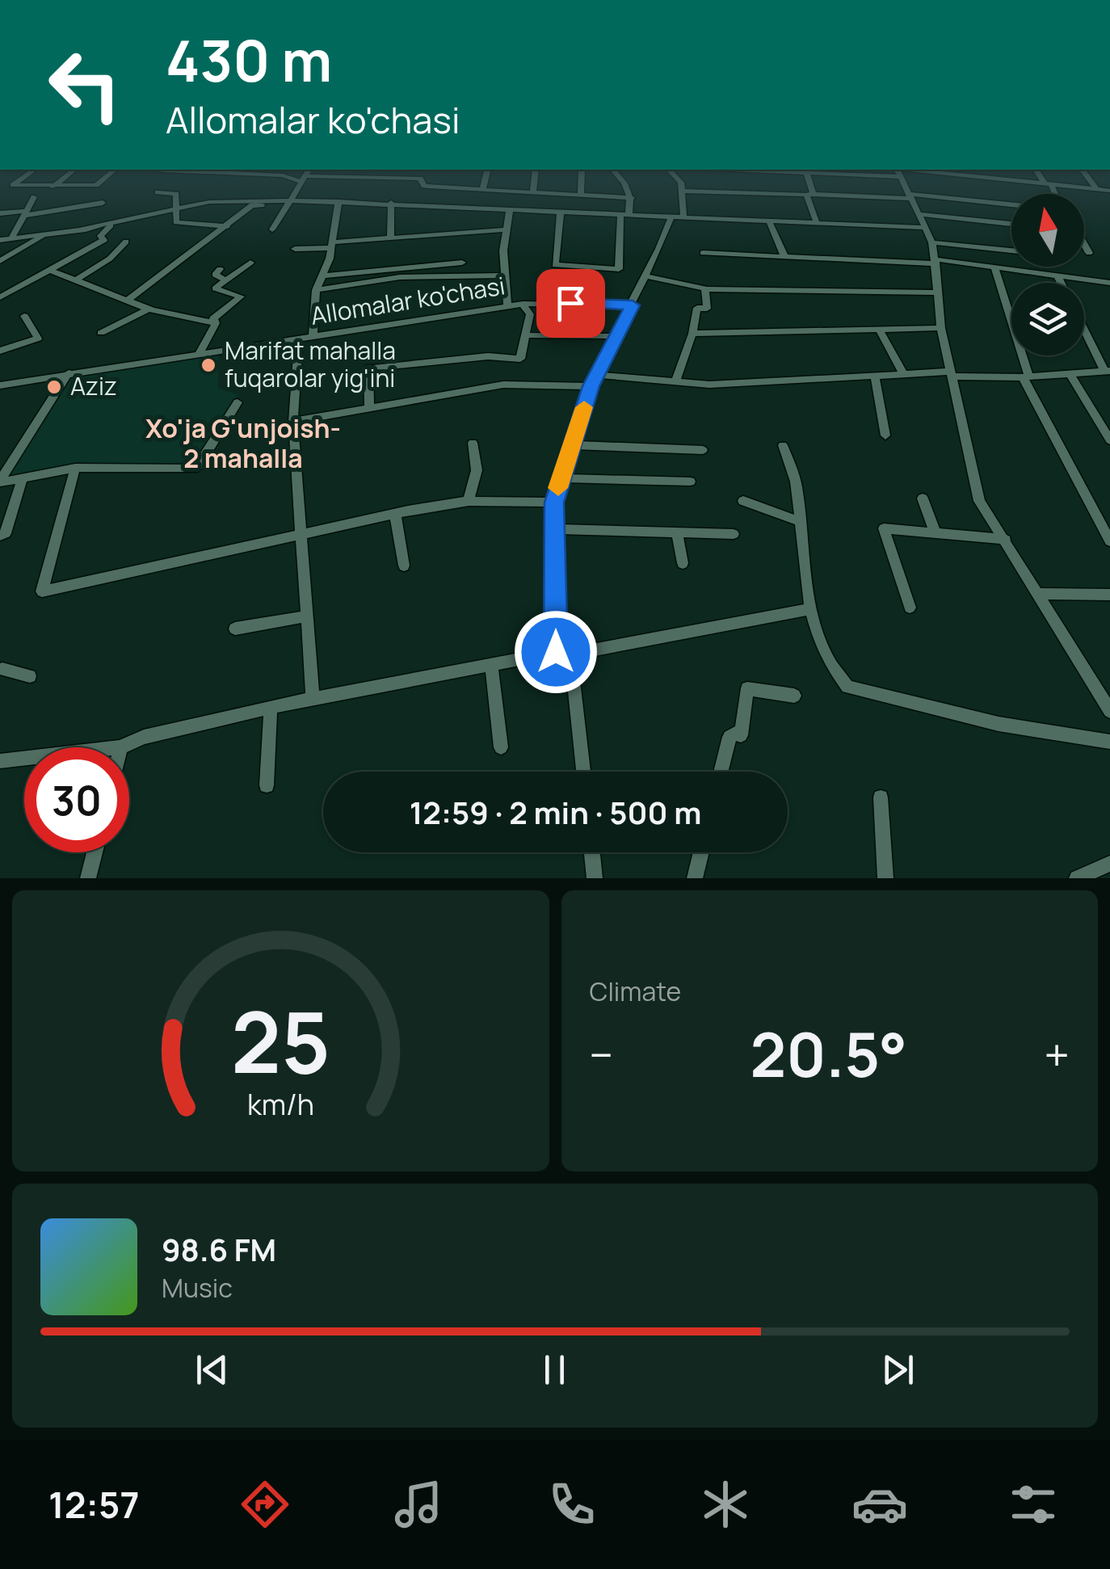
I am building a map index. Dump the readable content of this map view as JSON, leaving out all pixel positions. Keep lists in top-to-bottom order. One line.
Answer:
{"streets":{"street":["Allomalar ko'chasi"]},"districts":["Xo'ja G'unjoish- 2 mahalla"],"places":["Marifat mahalla fuqarolar yig'ini","Aziz"],"north":"top","page":{"turn":["430 m","Allomalar ko'chasi"],"limit":"30","trip":"12:59 · 2 min · 500 m","tile":"Climate","heat":["−","20.5°","+"],"song":["98.6 FM","Music"],"tabs":"12:57","gauge":["25","km/h"]}}
